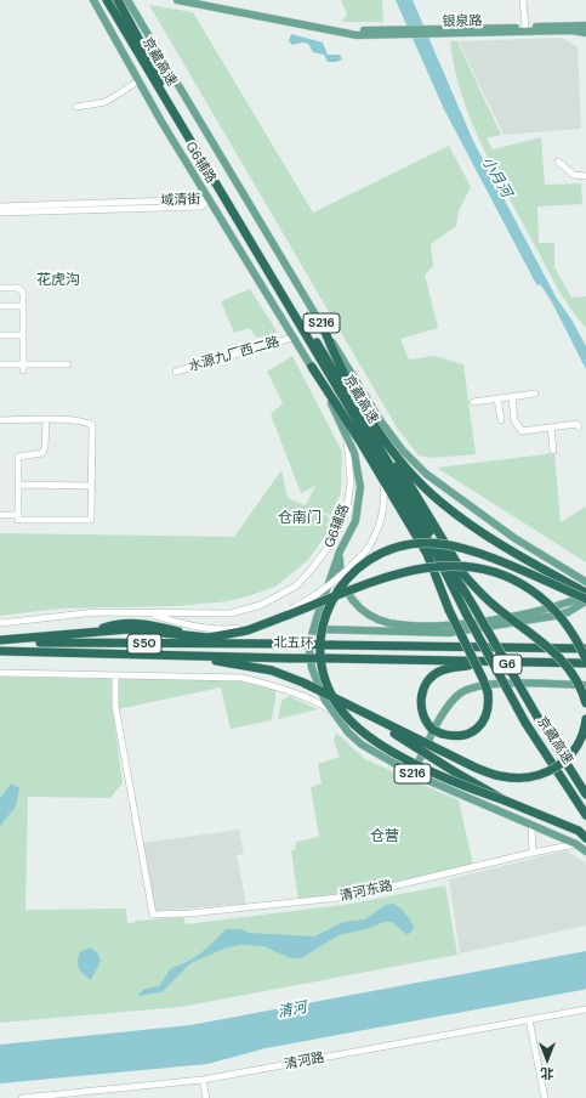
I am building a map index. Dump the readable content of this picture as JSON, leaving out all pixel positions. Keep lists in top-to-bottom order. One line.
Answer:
{"streets":{"highway":["京藏高速","S50","北五环","G6"],"main road":["银泉路","G6辅路","S216"],"street":["域清街","水源九厂西二路","清河东路","清河路"]},"crossings":[["G6辅路","域清街"],["G6辅路","水源九厂西二路"],["G6辅路","清河东路"]],"districts":["花虎沟","仓南门","仓营"],"water":["小月河","清河"],"north":"bottom"}
